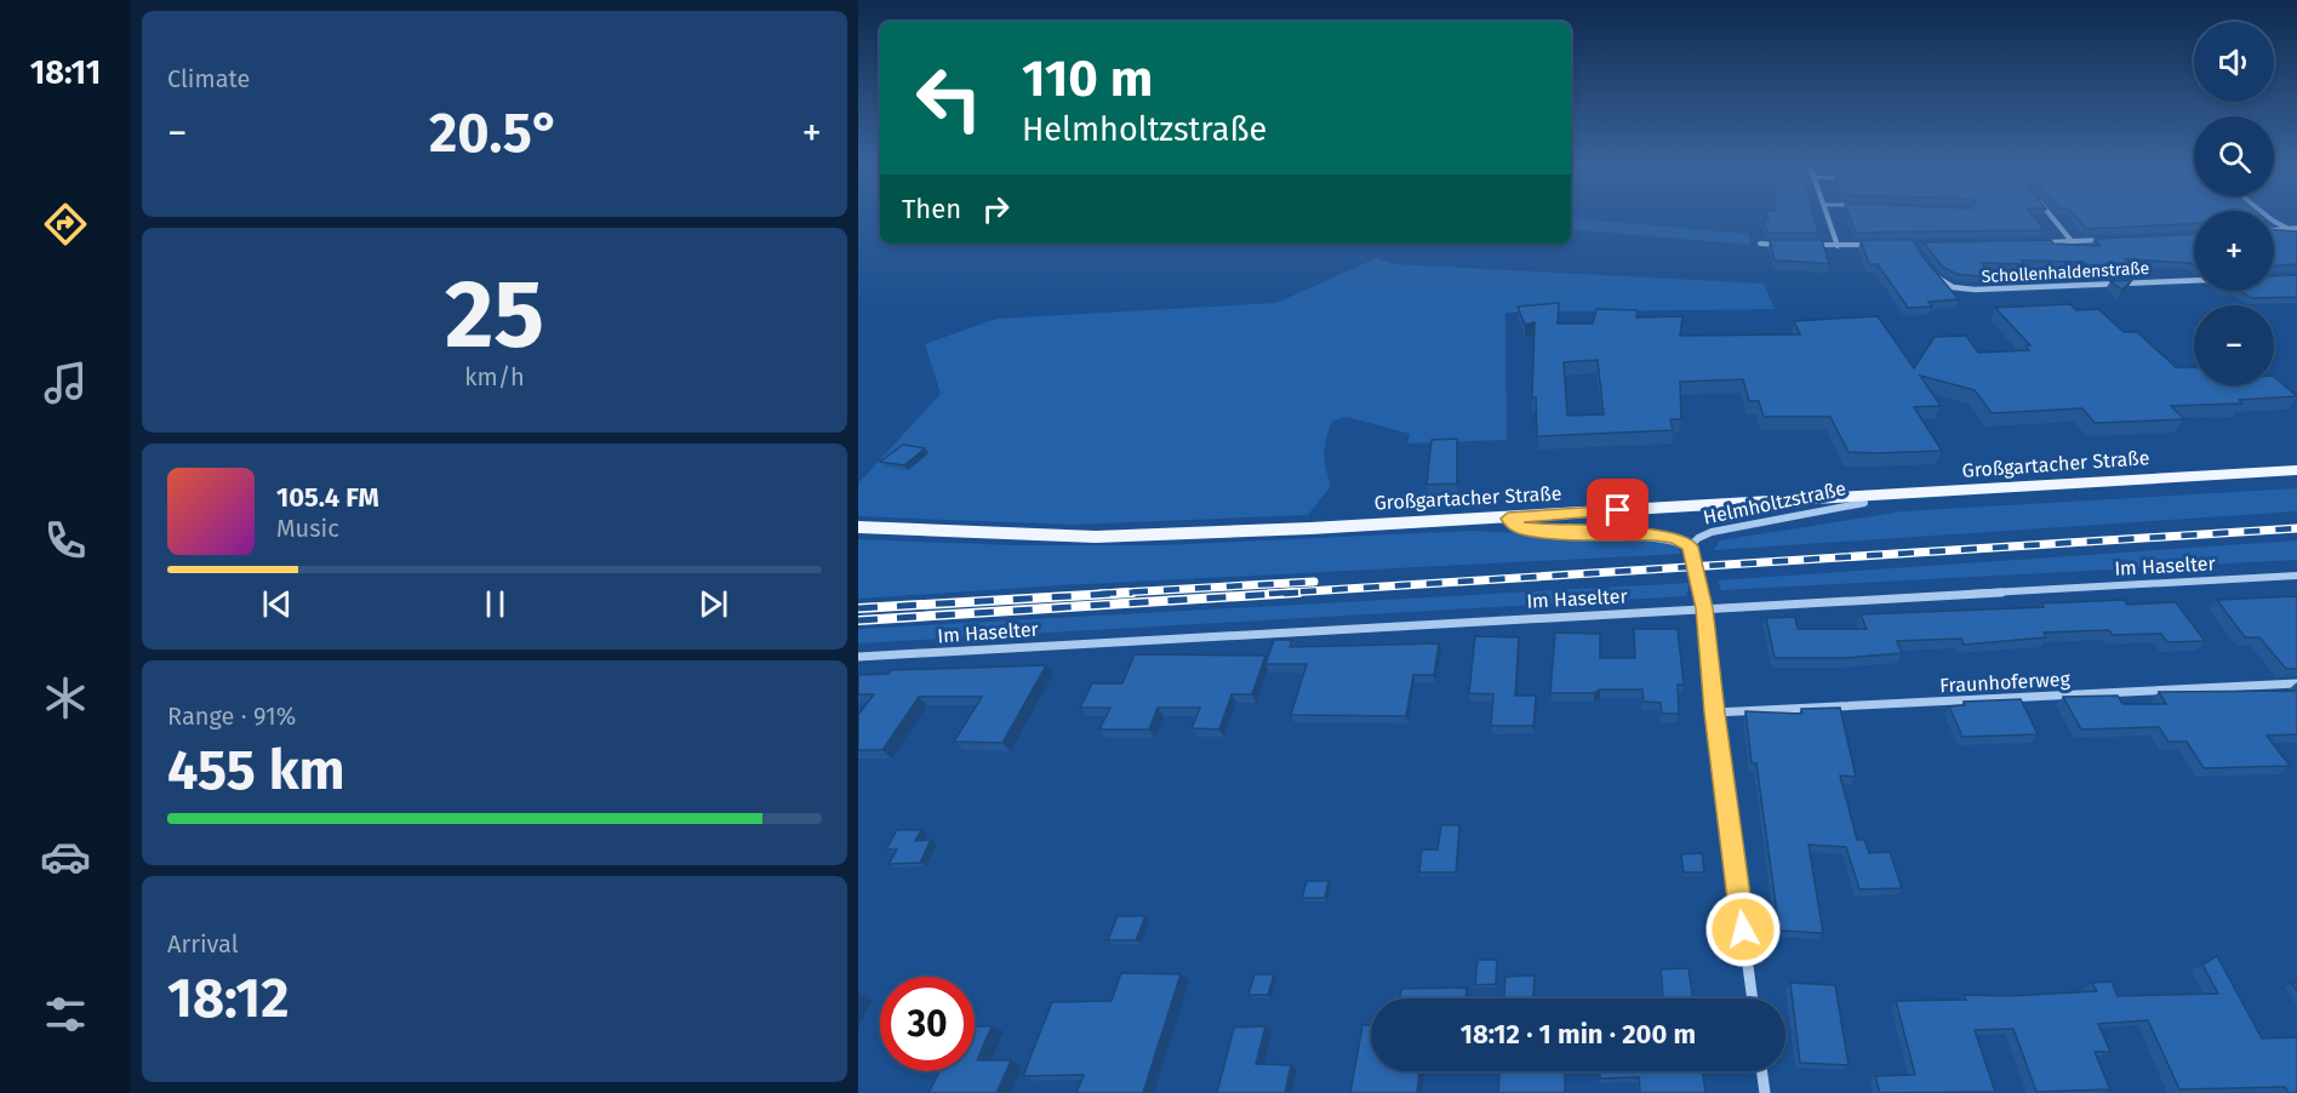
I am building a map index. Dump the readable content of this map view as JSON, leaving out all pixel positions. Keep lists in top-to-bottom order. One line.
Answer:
{"streets":{"main road":["Großgartacher Straße"],"street":["Schollenhaldenstraße","Helmholtzstraße","Im Haselter","Fraunhoferweg"]},"crossings":[["Großgartacher Straße","Helmholtzstraße"],["Helmholtzstraße","Im Haselter"],["Helmholtzstraße","Fraunhoferweg"]],"page":{"tabs":"18:11","tile":["Climate",["25","km/h"],["Range · 91%","455 km"],["Arrival","18:12"]],"map_buttons":["+","−"],"turn":["110 m","Helmholtzstraße"],"heat":["−","20.5°","+"],"then":"Then","song":["105.4 FM","Music"],"limit":"30","trip":"18:12 · 1 min · 200 m"}}
